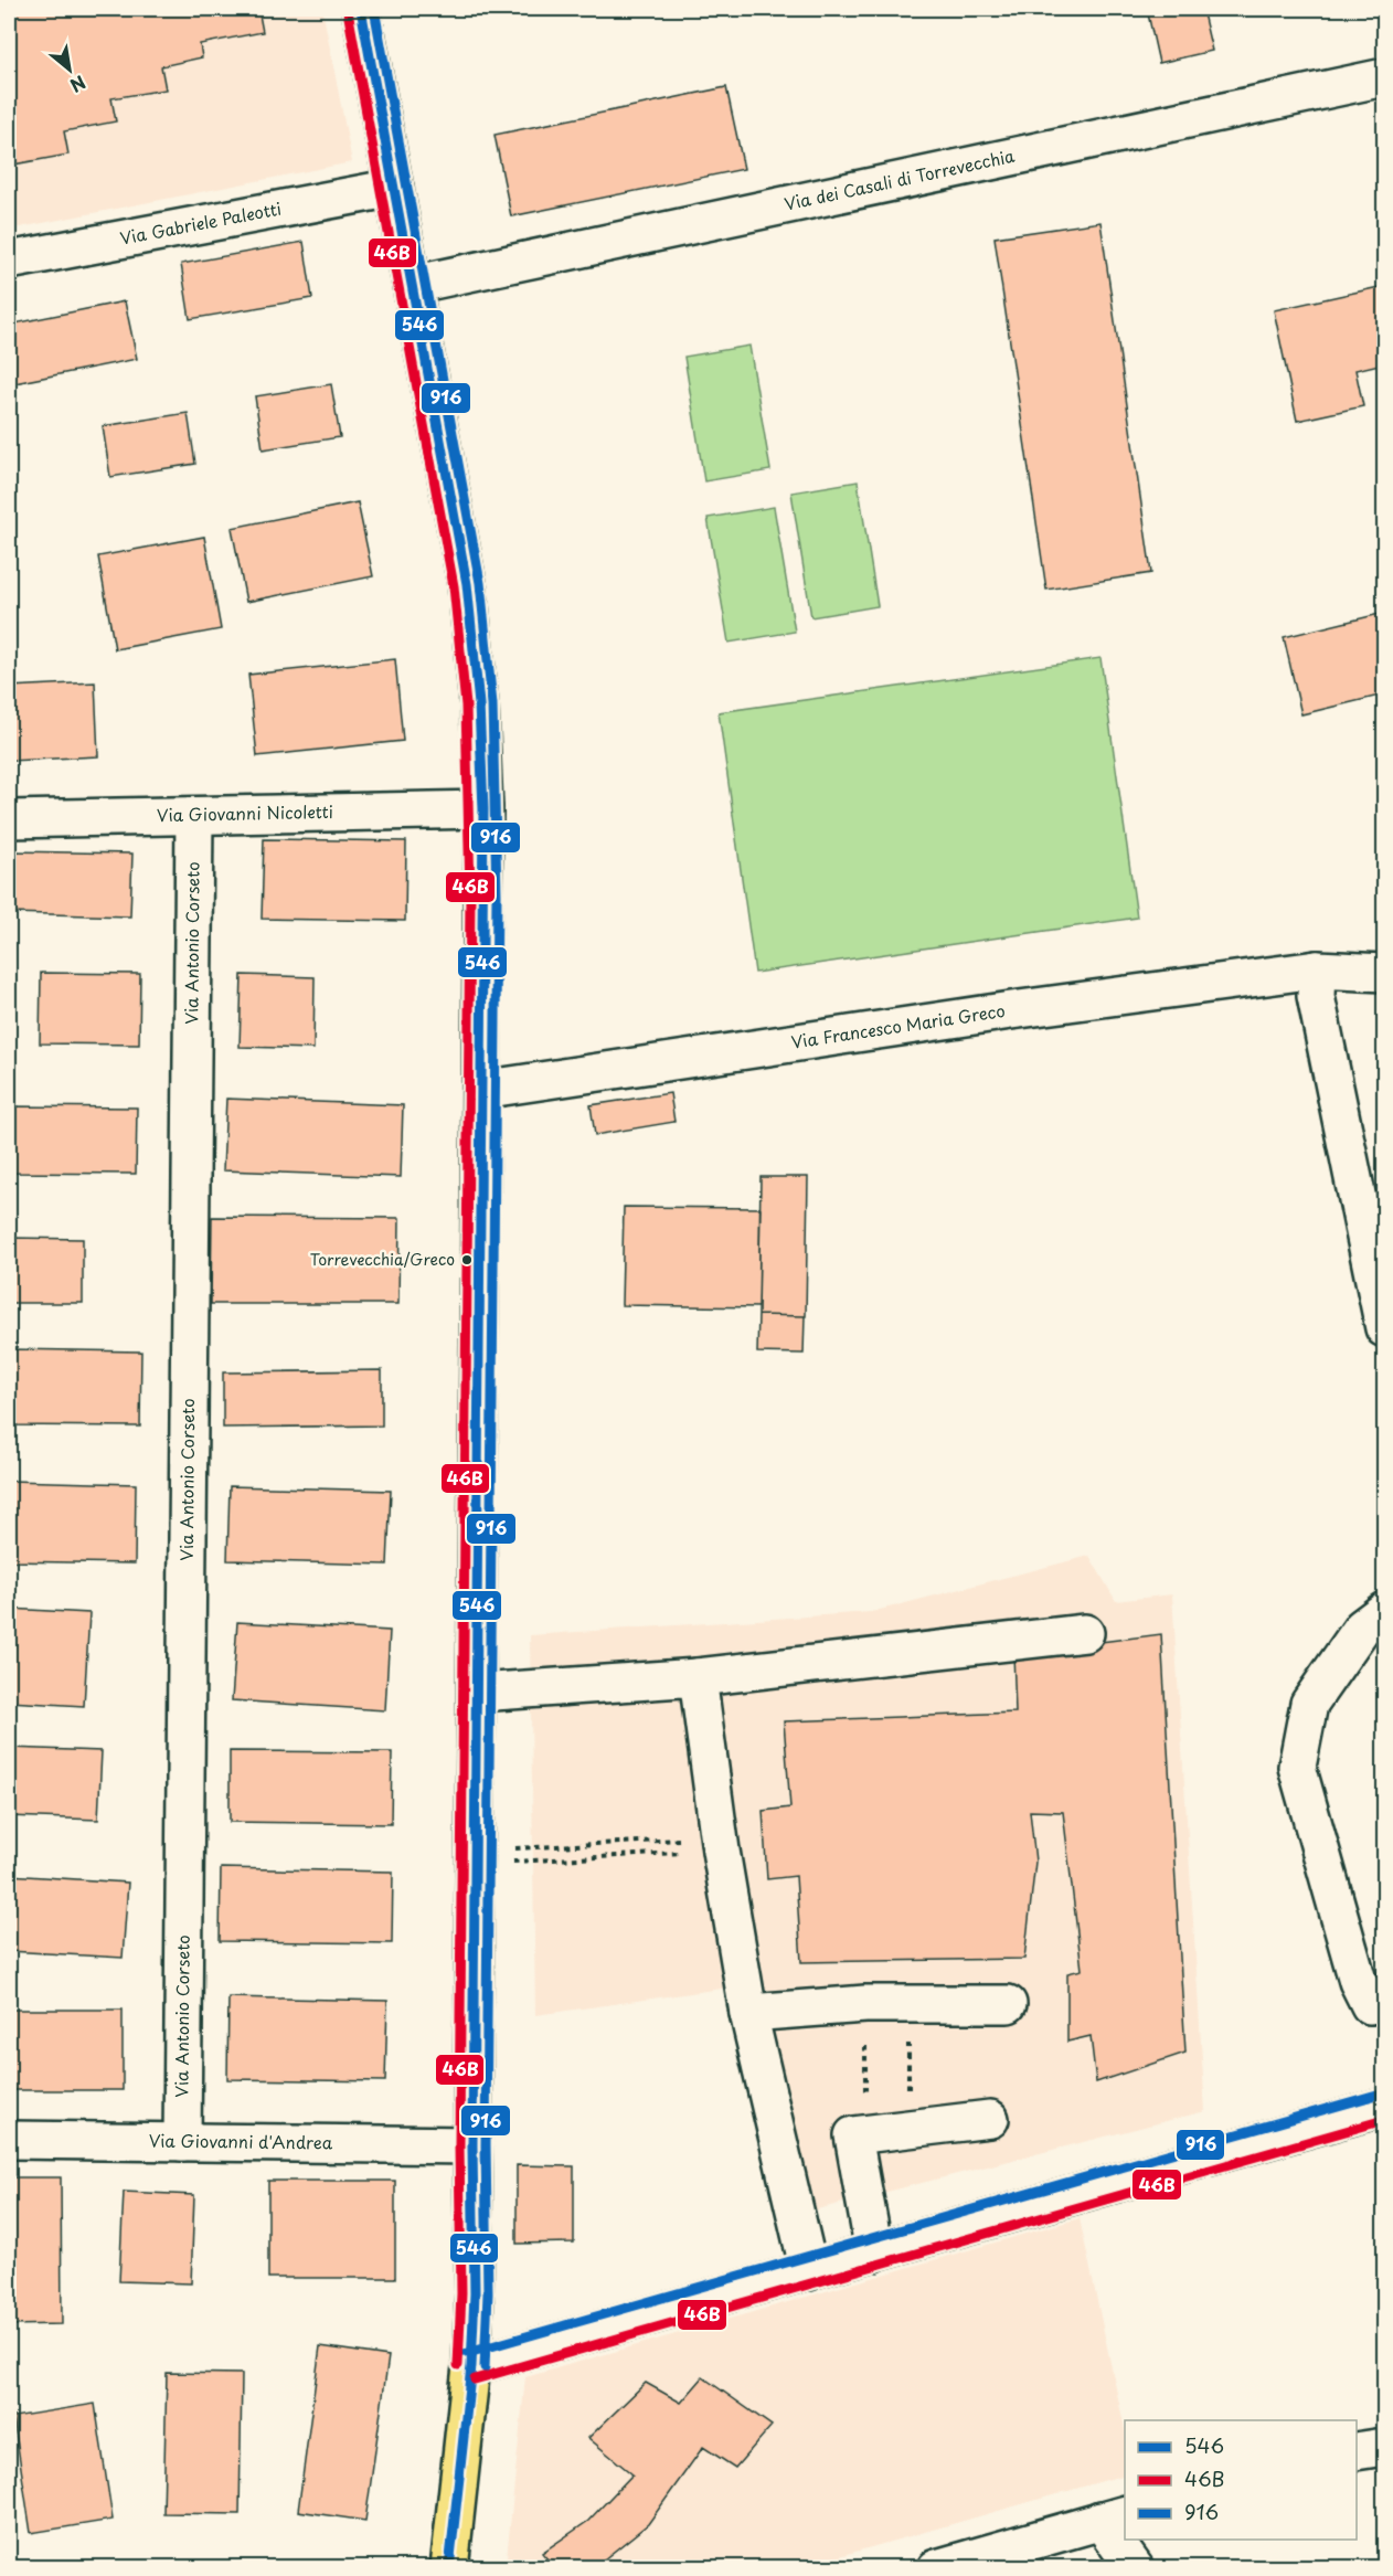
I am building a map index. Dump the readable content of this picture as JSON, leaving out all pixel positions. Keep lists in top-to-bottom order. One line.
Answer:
{"streets":{"street":["Via dei Casali di Torrevecchia","Via Gabriele Paleotti","Via Giovanni Nicoletti","Via Antonio Corseto","Via Francesco Maria Greco","Via Giovanni d'Andrea"]},"crossings":[["Via Giovanni Nicoletti","Via Antonio Corseto"],["Via Antonio Corseto","Via Giovanni d'Andrea"]],"places":["Torrevecchia/Greco"],"lines":["transit line 546","transit line 916","transit line 46B"],"legend":["546","46B","916"],"north":"bottom right"}
